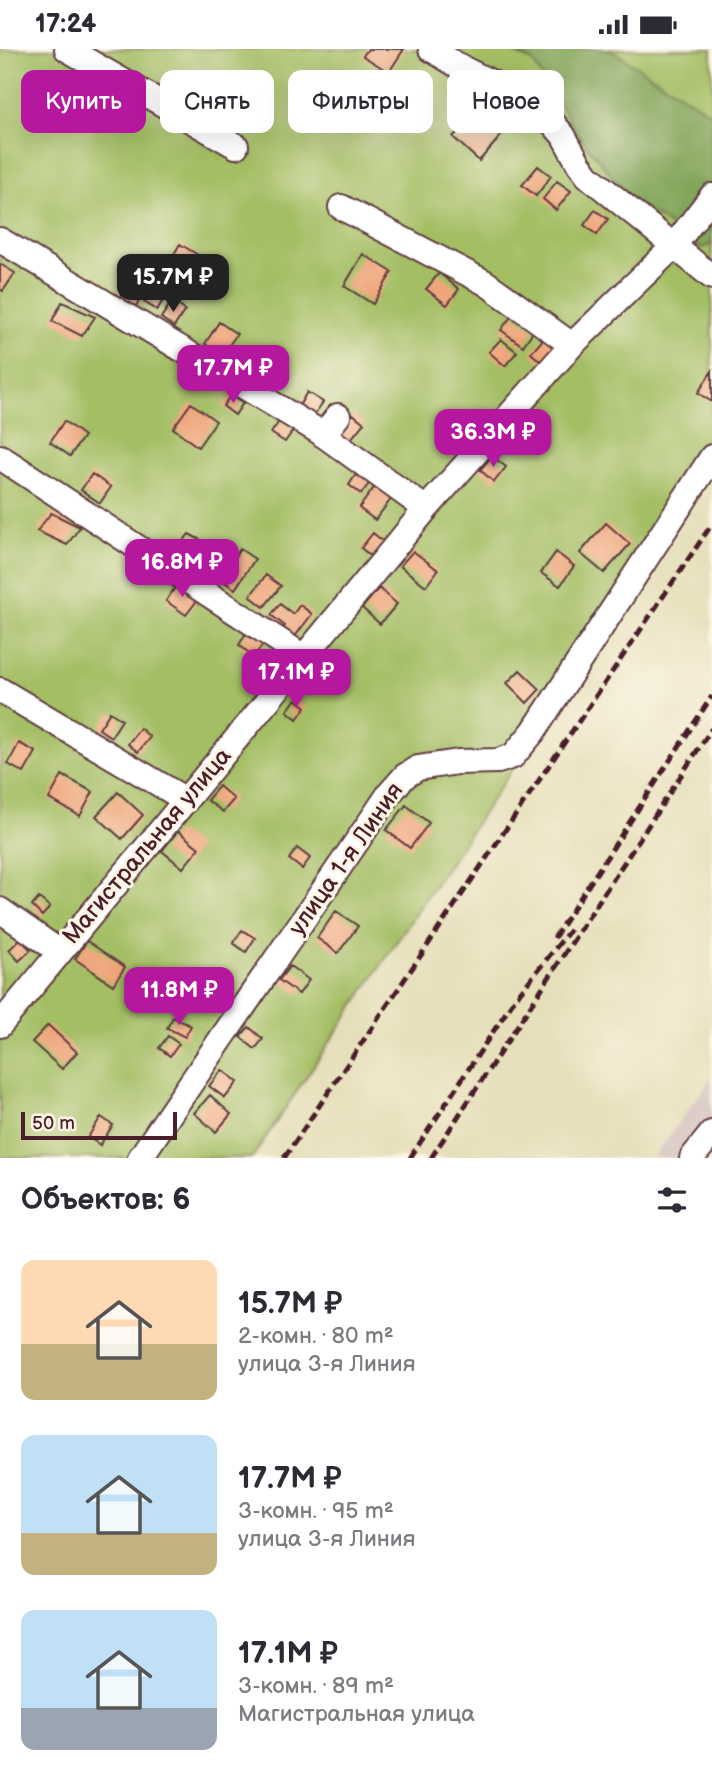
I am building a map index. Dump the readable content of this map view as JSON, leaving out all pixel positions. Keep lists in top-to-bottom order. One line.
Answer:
{"streets":{"street":["Магистральная улица","улица 1-я Линия"]},"scale_bar":"50 m","page":{"status":"17:24","chip":["Купить","Снять","Фильтры","Новое"],"price":["15.7M ₽","17.7M ₽","36.3M ₽","16.8M ₽","17.1M ₽","11.8M ₽"],"scale":"50 m","heading":"Объектов: 6","list":[{"name":"15.7M ₽","note":"2-комн. · 80 m² · улица 3-я Линия"},{"name":"17.7M ₽","note":"3-комн. · 95 m² · улица 3-я Линия"},{"name":"17.1M ₽","note":"3-комн. · 89 m² · Магистральная улица"}]}}
